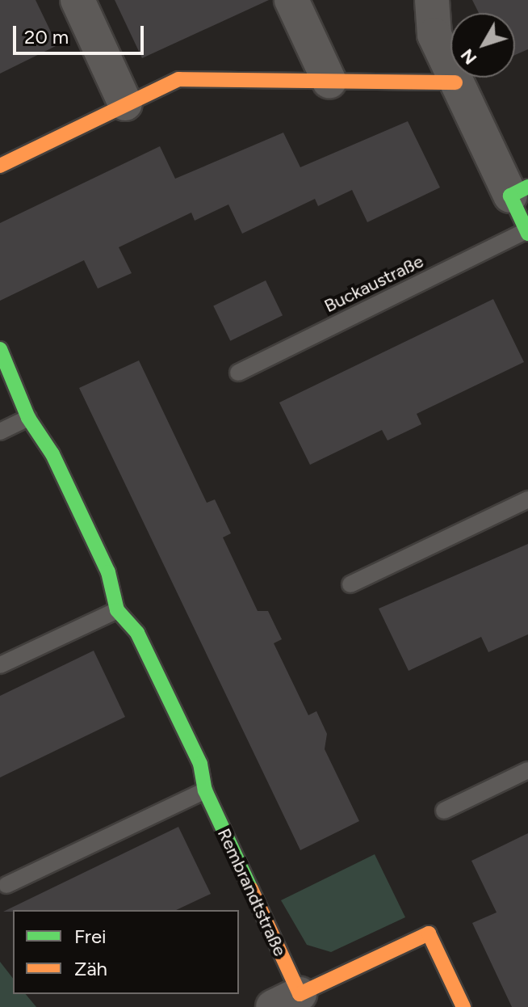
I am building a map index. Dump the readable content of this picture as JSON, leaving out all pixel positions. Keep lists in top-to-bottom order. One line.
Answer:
{"streets":{"street":["Buckaustraße","Rembrandtstraße"]},"legend":["Frei","Zäh"],"scale_bar":"20 m","north":"bottom left"}
